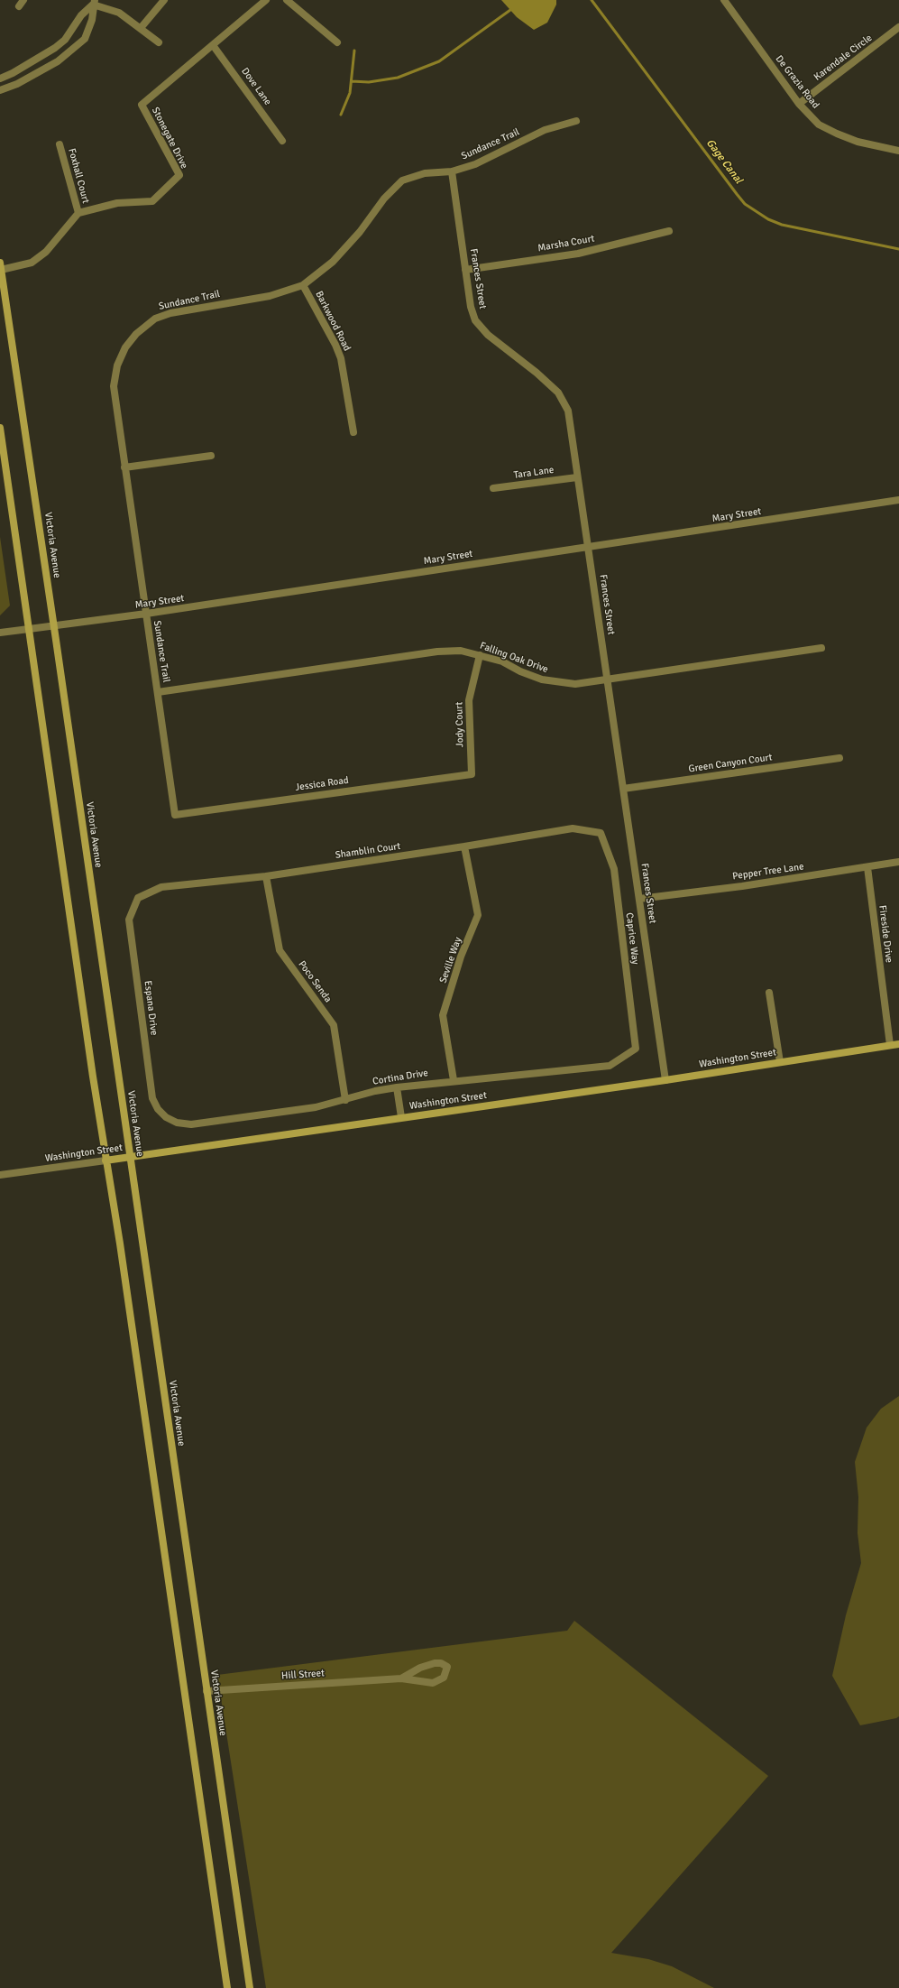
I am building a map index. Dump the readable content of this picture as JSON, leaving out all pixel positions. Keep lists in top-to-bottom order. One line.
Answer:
{"streets":{"main road":["Victoria Avenue","Washington Street"],"street":["Karendale Circle","De Grazia Road","Dove Lane","Stonegate Drive","Sundance Trail","Foxhall Court","Marsha Court","Frances Street","Barkwood Road","Tara Lane","Mary Street","Falling Oak Drive","Jody Court","Green Canyon Court","Jessica Road","Shamblin Court","Pepper Tree Lane","Fireside Drive","Caprice Way","Seville Way","Poco Senda","Espana Drive","Cortina Drive","Hill Street"]},"crossings":[["Karendale Circle","De Grazia Road"],["Dove Lane","Stonegate Drive"],["Stonegate Drive","Foxhall Court"],["Sundance Trail","Frances Street"],["Sundance Trail","Barkwood Road"],["Sundance Trail","Mary Street"],["Sundance Trail","Falling Oak Drive"],["Sundance Trail","Jessica Road"],["Marsha Court","Frances Street"],["Frances Street","Tara Lane"],["Frances Street","Mary Street"],["Frances Street","Falling Oak Drive"],["Frances Street","Green Canyon Court"],["Frances Street","Pepper Tree Lane"],["Frances Street","Washington Street"],["Mary Street","Victoria Avenue"],["Victoria Avenue","Washington Street"],["Victoria Avenue","Hill Street"],["Falling Oak Drive","Jody Court"],["Jody Court","Jessica Road"],["Shamblin Court","Caprice Way"],["Shamblin Court","Seville Way"],["Shamblin Court","Poco Senda"],["Shamblin Court","Espana Drive"],["Pepper Tree Lane","Fireside Drive"],["Fireside Drive","Washington Street"],["Caprice Way","Cortina Drive"],["Seville Way","Cortina Drive"],["Poco Senda","Cortina Drive"],["Espana Drive","Cortina Drive"]],"water":["Gage Canal"]}
